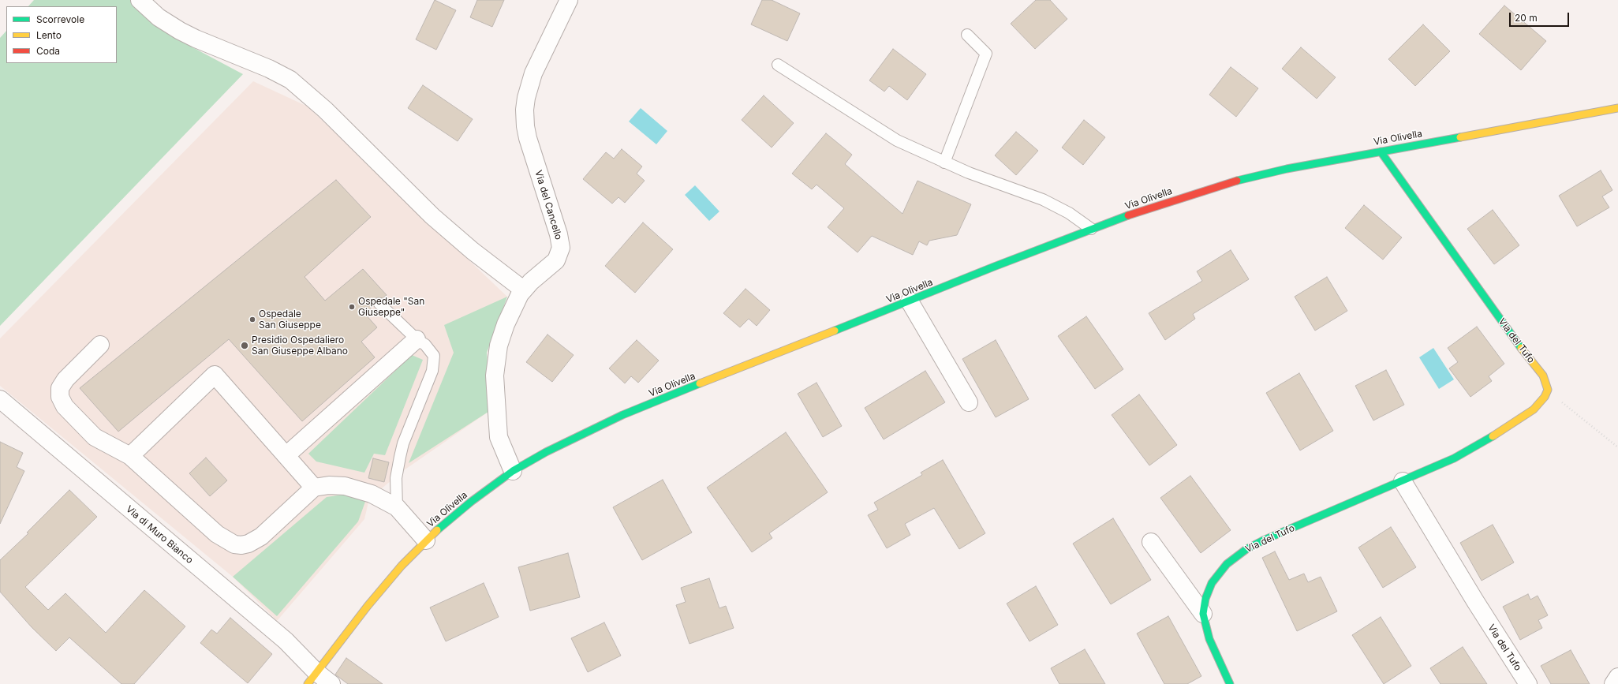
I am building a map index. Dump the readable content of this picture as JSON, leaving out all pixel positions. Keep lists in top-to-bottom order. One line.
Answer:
{"streets":{"main road":["Via Olivella","Via del Tufo"],"street":["Via del Cancello","Via di Muro Bianco"]},"crossings":[["Via Olivella","Via del Cancello"],["Via Olivella","Via del Tufo"],["Via Olivella","Via di Muro Bianco"]],"places":["Ospedale \"San Giuseppe\"","Ospedale San Giuseppe","Presidio Ospedaliero San Giuseppe Albano"],"legend":["Scorrevole","Lento","Coda"],"scale_bar":"20 m"}
